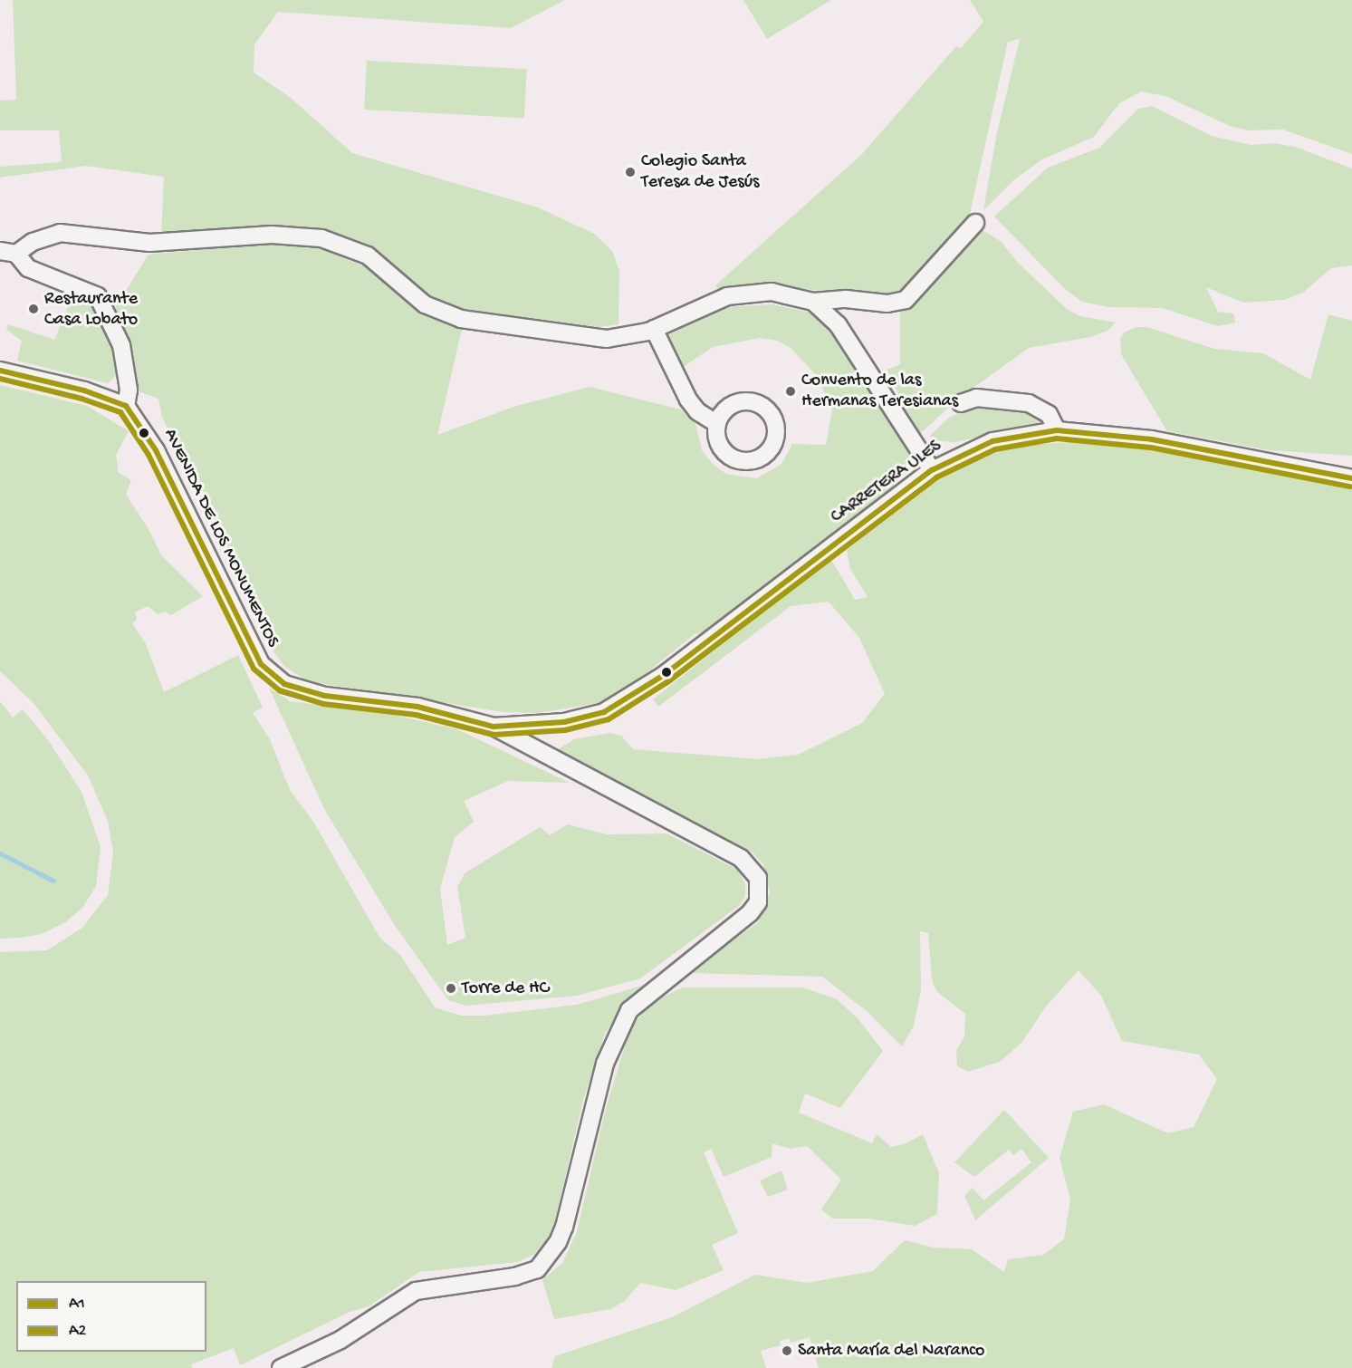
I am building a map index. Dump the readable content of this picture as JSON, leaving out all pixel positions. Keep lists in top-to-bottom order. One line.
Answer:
{"streets":{"street":["CARRETERA ULES","AVENIDA DE LOS MONUMENTOS"]},"crossings":[["CARRETERA ULES","AVENIDA DE LOS MONUMENTOS"]],"places":["Colegio Santa Teresa de Jesús","Restaurante Casa Lobato","Convento de las Hermanas Teresianas","Torre de HC","Santa María del Naranco"],"lines":["transit line A1","transit line A2"],"legend":["A1","A2"]}
